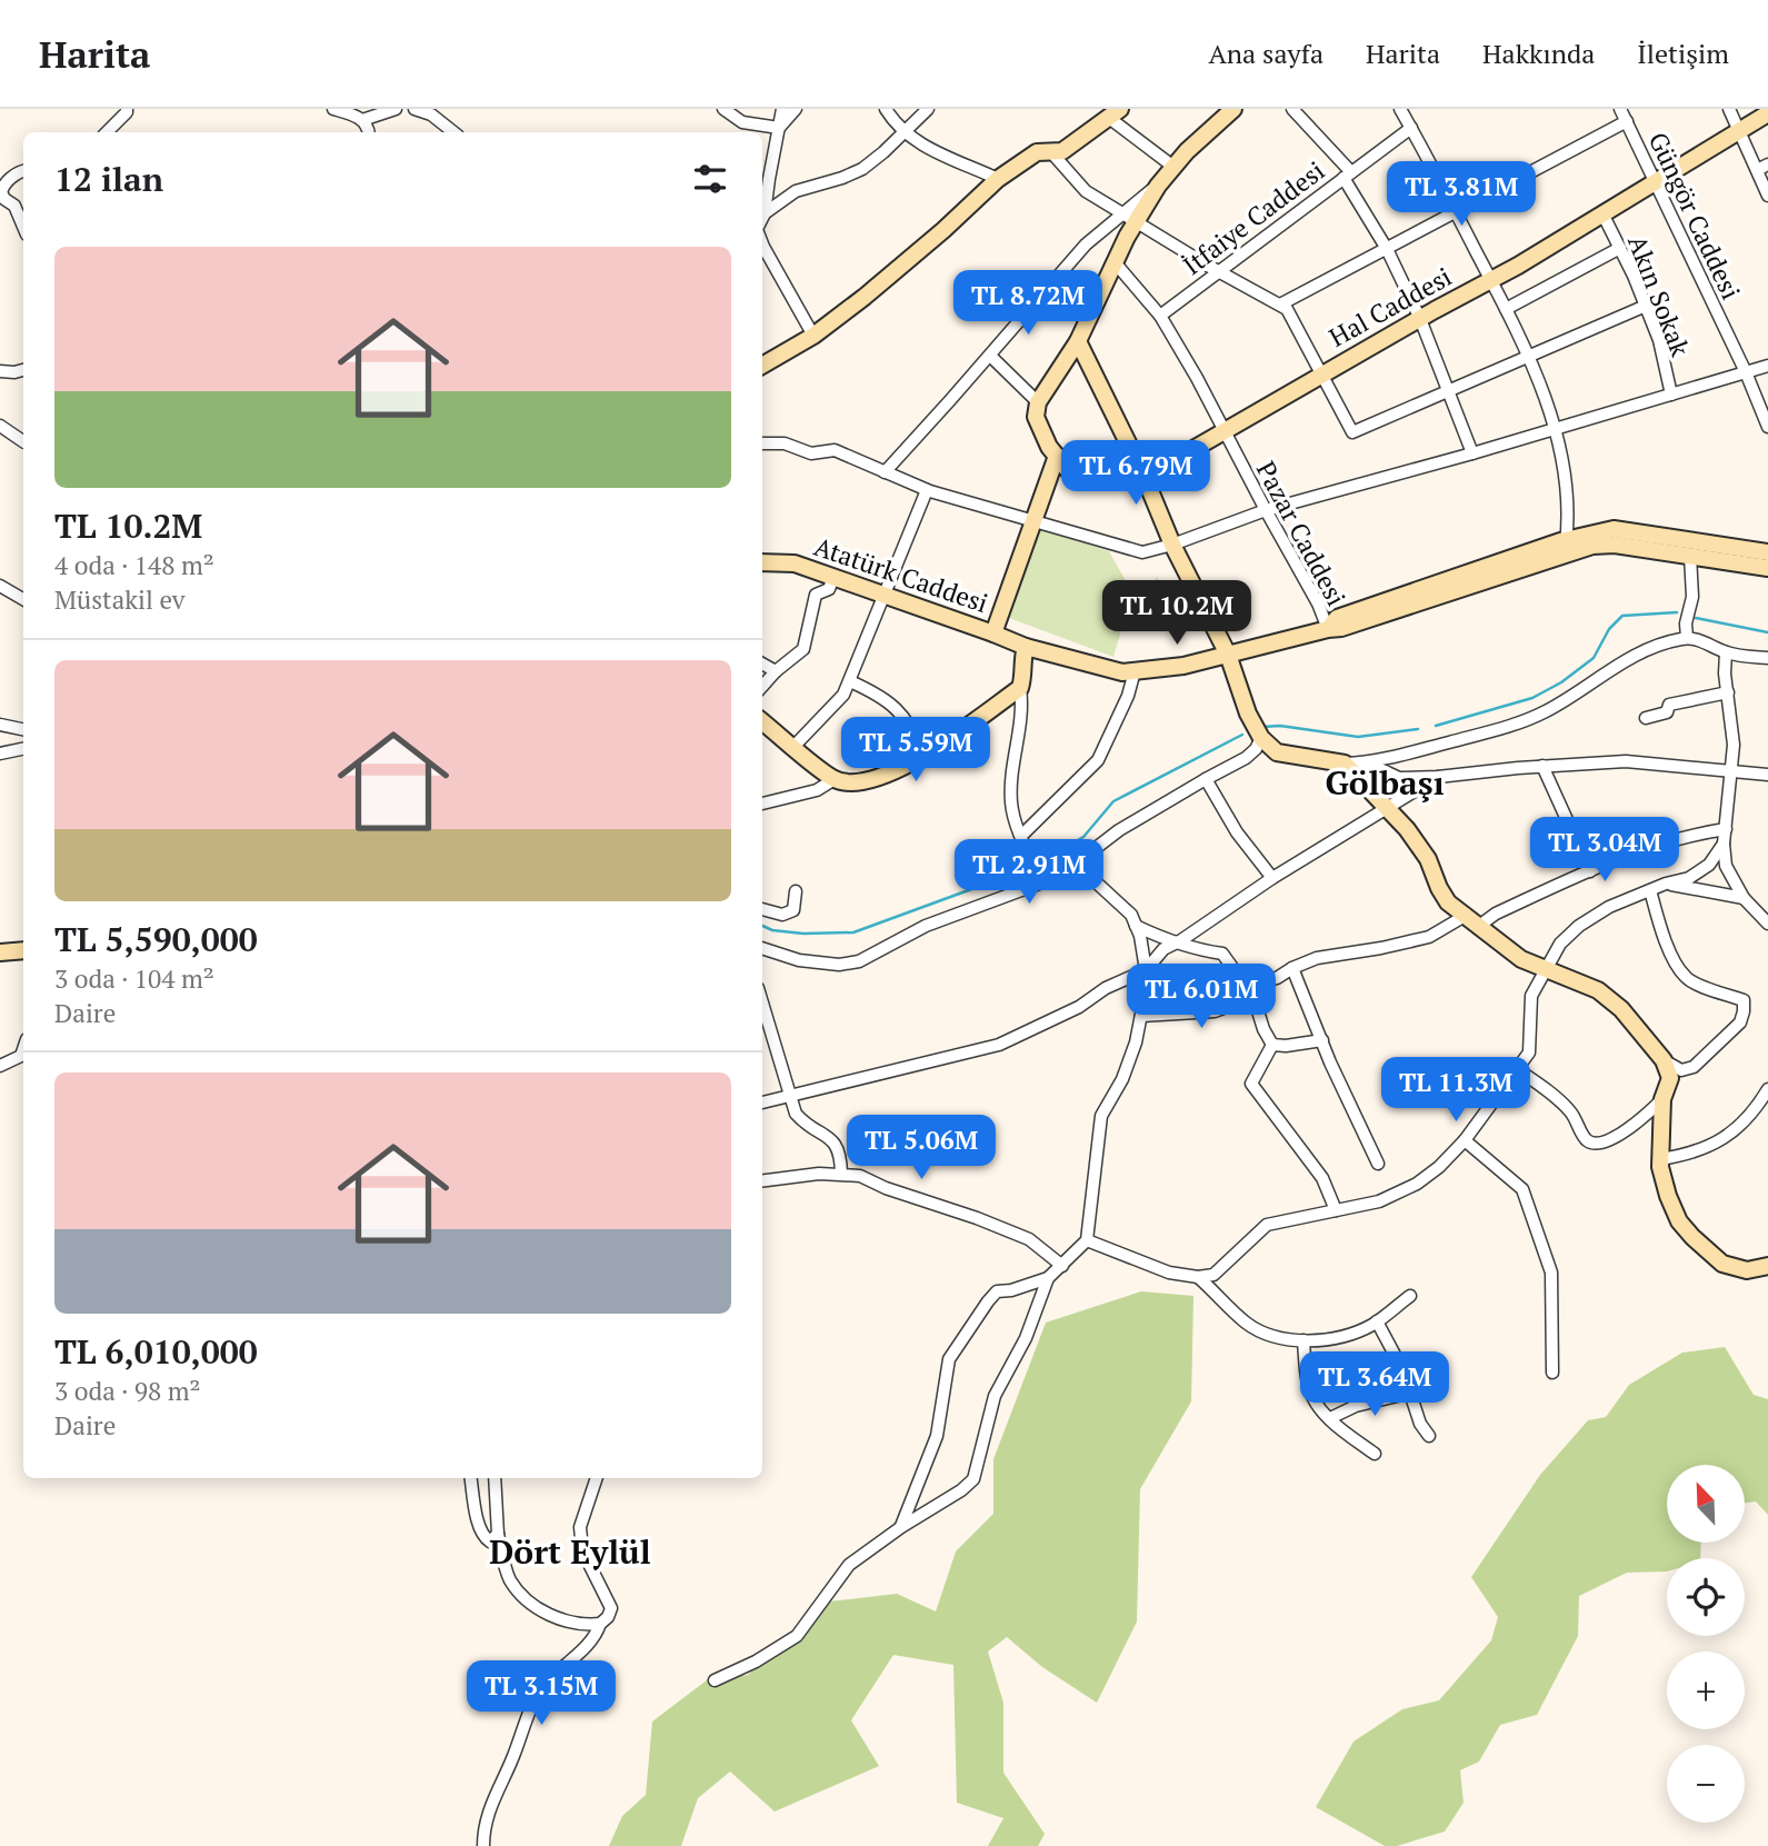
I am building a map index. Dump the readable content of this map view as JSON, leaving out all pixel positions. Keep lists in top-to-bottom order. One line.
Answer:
{"streets":{"street":["Güngör Caddesi","İtfaiye Caddesi","Akın Sokak","Hal Caddesi","Pazar Caddesi","Atatürk Caddesi"]},"crossings":[["Güngör Caddesi","Hal Caddesi"],["İtfaiye Caddesi","Pazar Caddesi"],["Akın Sokak","Hal Caddesi"],["Hal Caddesi","Pazar Caddesi"],["Pazar Caddesi","Atatürk Caddesi"]],"districts":["Gölbaşı","Dört Eylül"],"north":"top left","page":{"header":"Harita","nav":["Ana sayfa","Harita","Hakkında","İletişim"],"heading":"12 ilan","price":["TL 3.81M","TL 8.72M","TL 6.79M","TL 10.2M","TL 5.59M","TL 3.04M","TL 2.91M","TL 6.01M","TL 11.3M","TL 5.06M","TL 3.64M","TL 3.15M"],"list":[{"name":"TL 10.2M","note":"4 oda · 148 m² · Müstakil ev"},{"name":"TL 5,590,000","note":"3 oda · 104 m² · Daire"},{"name":"TL 6,010,000","note":"3 oda · 98 m² · Daire"}],"map_buttons":["+","−"]}}
